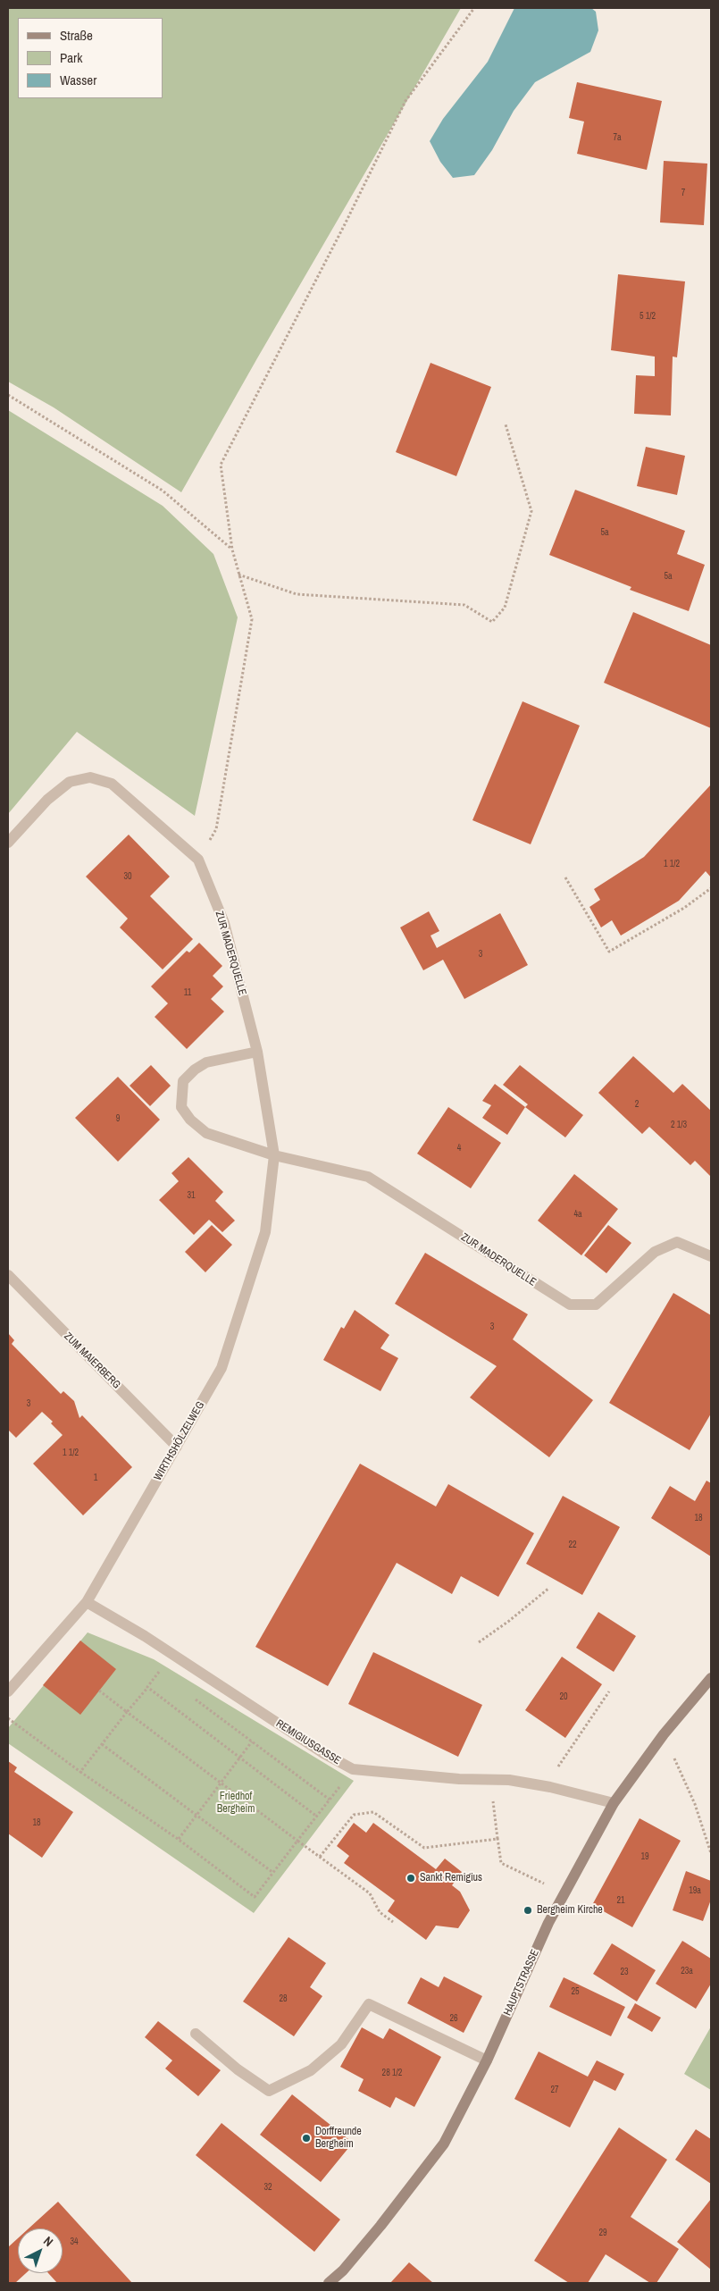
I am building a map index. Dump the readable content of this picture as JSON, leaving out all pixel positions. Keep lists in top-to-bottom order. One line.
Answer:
{"streets":{"street":["ZUR MADERQUELLE","ZUM MAIERBERG","WIRTHSHÖLZELWEG","REMIGIUSGASSE","HAUPTSTRASSE"]},"crossings":[["ZUR MADERQUELLE","WIRTHSHÖLZELWEG"],["ZUM MAIERBERG","WIRTHSHÖLZELWEG"],["WIRTHSHÖLZELWEG","REMIGIUSGASSE"],["REMIGIUSGASSE","HAUPTSTRASSE"]],"parks":["Friedhof Bergheim"],"places":["Sankt Remigius","Bergheim Kirche","Dorffreunde Bergheim"],"house_numbers":["7a","7","5 1/2","5a","5a","1 1/2","30","3","11","2","9","2 1/3","4","31","4a","3","3","1 1/2","1","18","22","20","18","19","19a","21","23a","23","25","28","26","28 1/2","27","32","29","34"],"legend":["Straße","Park","Wasser"],"north":"top right"}
